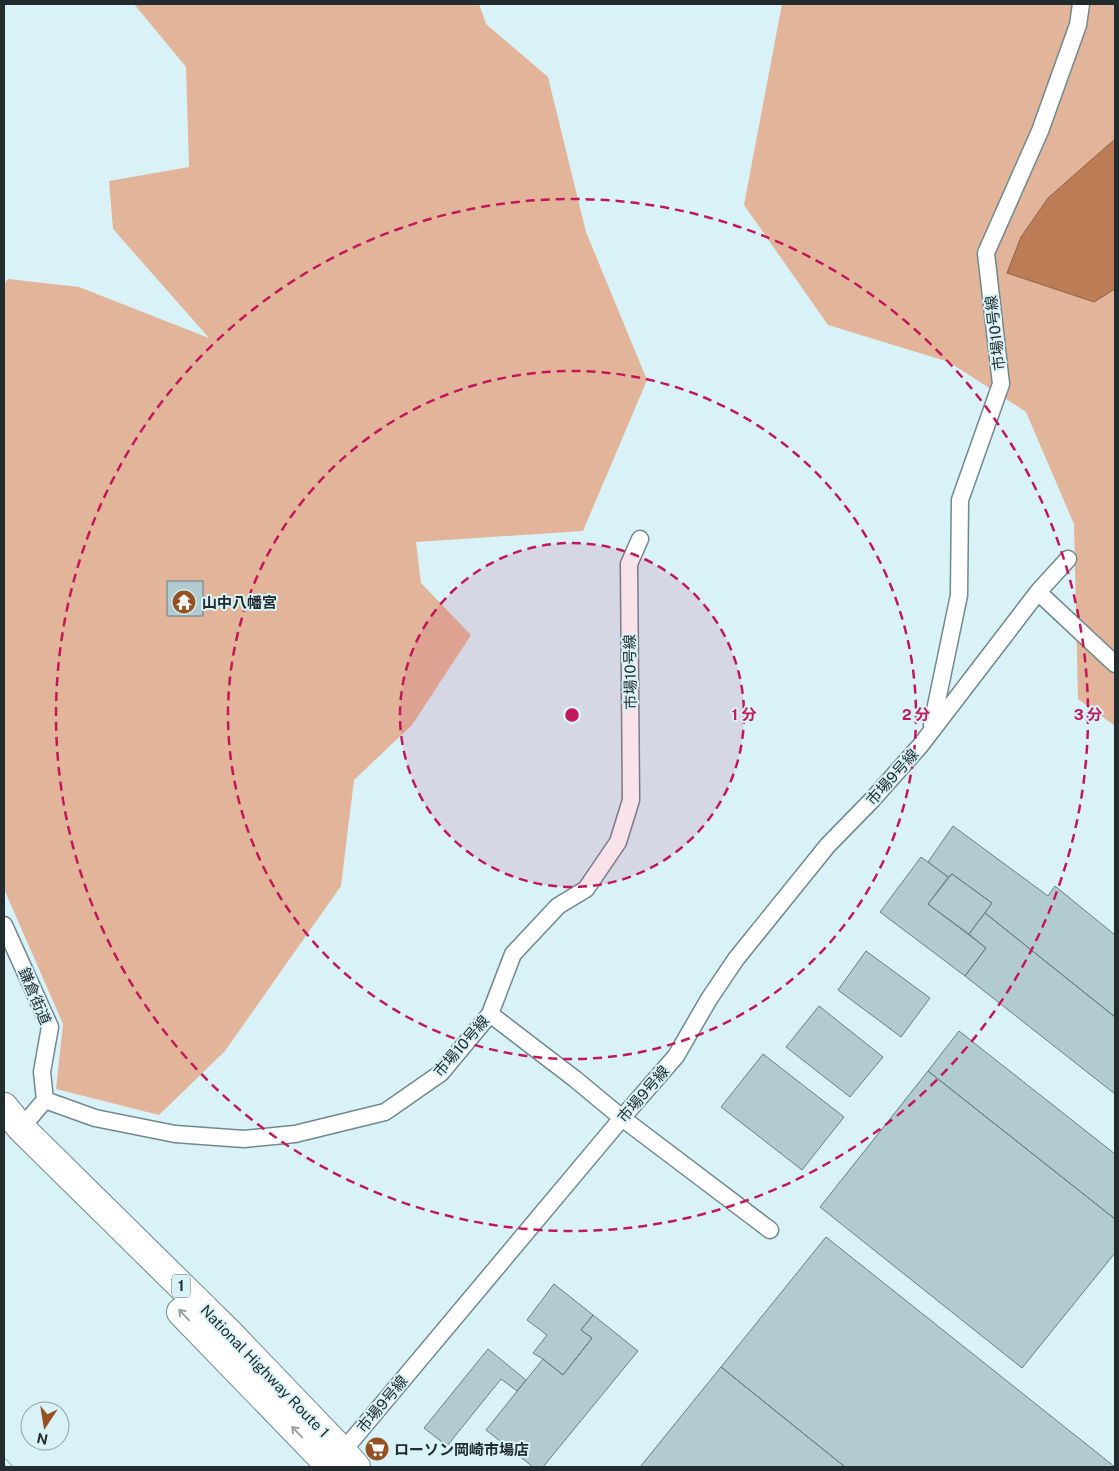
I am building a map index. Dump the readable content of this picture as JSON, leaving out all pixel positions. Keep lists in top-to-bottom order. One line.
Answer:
{"streets":{"highway":["1","National Highway Route 1"],"street":["市場10号線","市場9号線","鎌倉街道"]},"crossings":[["市場10号線","市場9号線"],["市場10号線","鎌倉街道"],["市場9号線","National Highway Route 1"]],"places":{"temple":["山中八幡宮"],"supermarket":["ローソン岡崎市場店"]},"north":"bottom","rings":["1 分","2 分","3 分"]}
